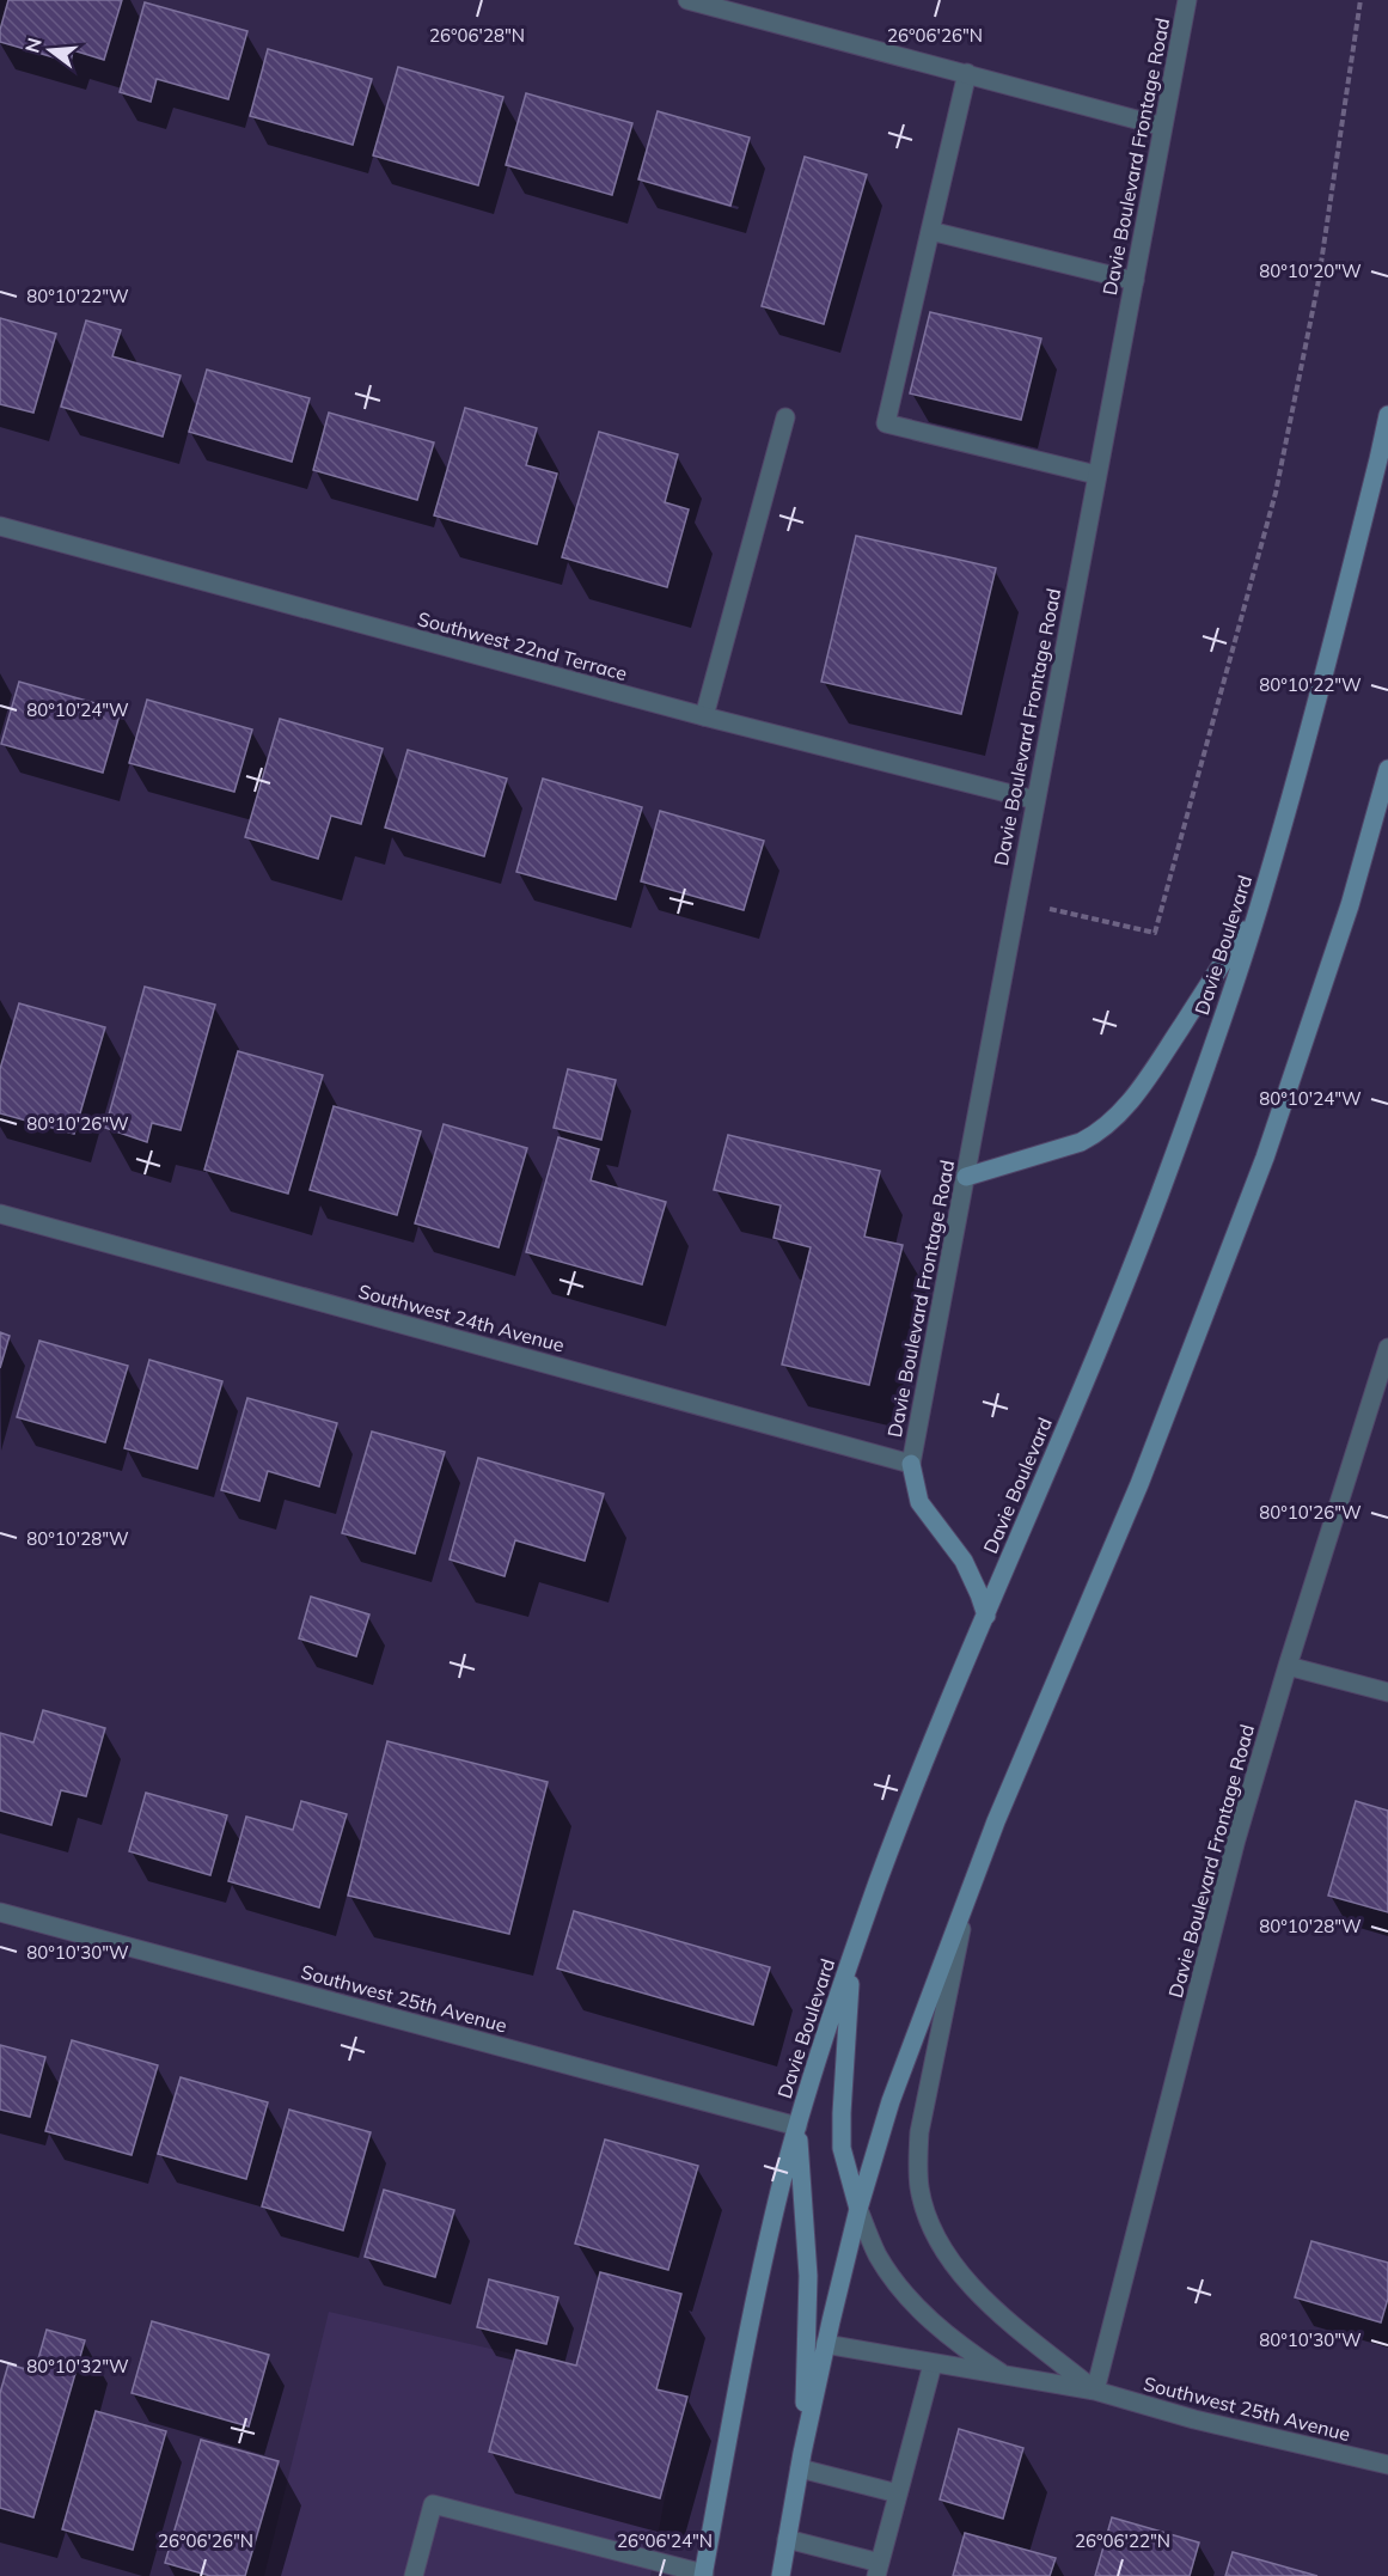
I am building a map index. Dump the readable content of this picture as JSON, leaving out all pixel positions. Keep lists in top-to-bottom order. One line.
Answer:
{"streets":{"main road":["Davie Boulevard"],"street":["Davie Boulevard Frontage Road","Southwest 22nd Terrace","Southwest 24th Avenue","Southwest 25th Avenue"]},"crossings":[["Davie Boulevard Frontage Road","Southwest 22nd Terrace"],["Davie Boulevard Frontage Road","Southwest 24th Avenue"],["Davie Boulevard Frontage Road","Southwest 25th Avenue"],["Davie Boulevard","Southwest 25th Avenue"]],"north":"left","coordinates":["26°06'28\"N","26°06'26\"N","80°10'20\"W","80°10'22\"W","80°10'24\"W","80°10'26\"W","80°10'28\"W","80°10'30\"W","80°10'32\"W","26°06'24\"N","26°06'22\"N"]}
